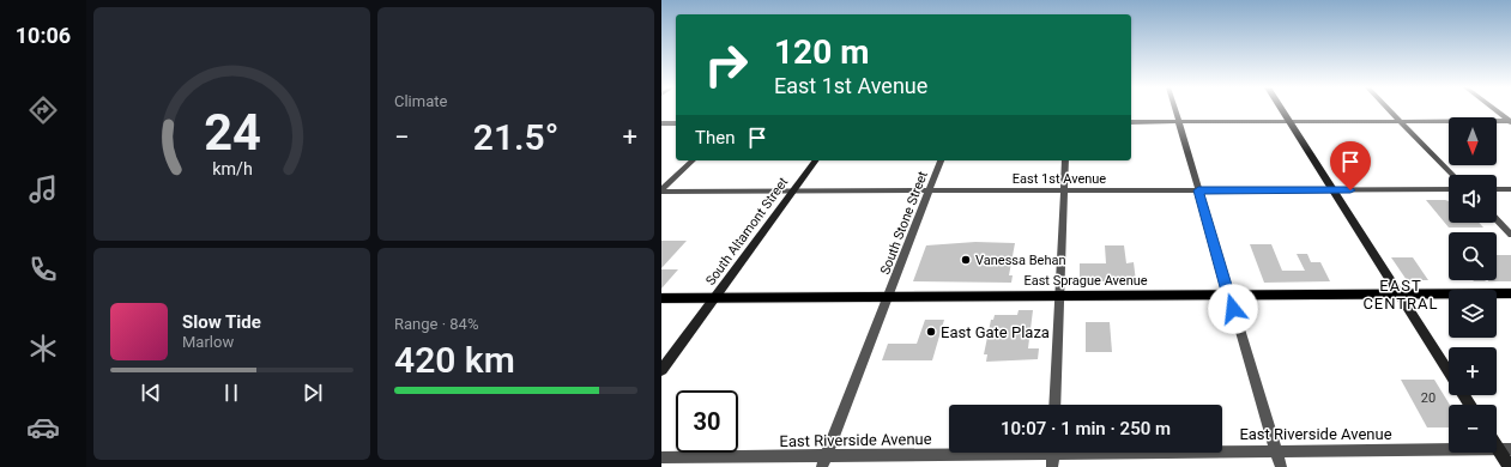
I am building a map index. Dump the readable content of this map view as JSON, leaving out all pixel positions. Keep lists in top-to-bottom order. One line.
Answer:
{"streets":{"main road":["East Sprague Avenue"],"street":["East 1st Avenue","South Stone Street","South Altamont Street","East Riverside Avenue"]},"crossings":[["East 1st Avenue","South Stone Street"],["East 1st Avenue","South Altamont Street"],["South Stone Street","East Sprague Avenue"],["South Stone Street","East Riverside Avenue"],["South Altamont Street","East Sprague Avenue"]],"districts":["EAST CENTRAL"],"places":["Vanessa Behan","East Gate Plaza"],"house_numbers":["20"],"north":"bottom","page":{"tabs":"10:06","tile":["Climate",["Range · 84%","420 km"]],"turn":["120 m","East 1st Avenue"],"then":"Then","heat":["−","21.5°","+"],"map_buttons":["+","−"],"song":["Slow Tide","Marlow"],"limit":"30","trip":"10:07 · 1 min · 250 m","gauge":["24","km/h"]}}
